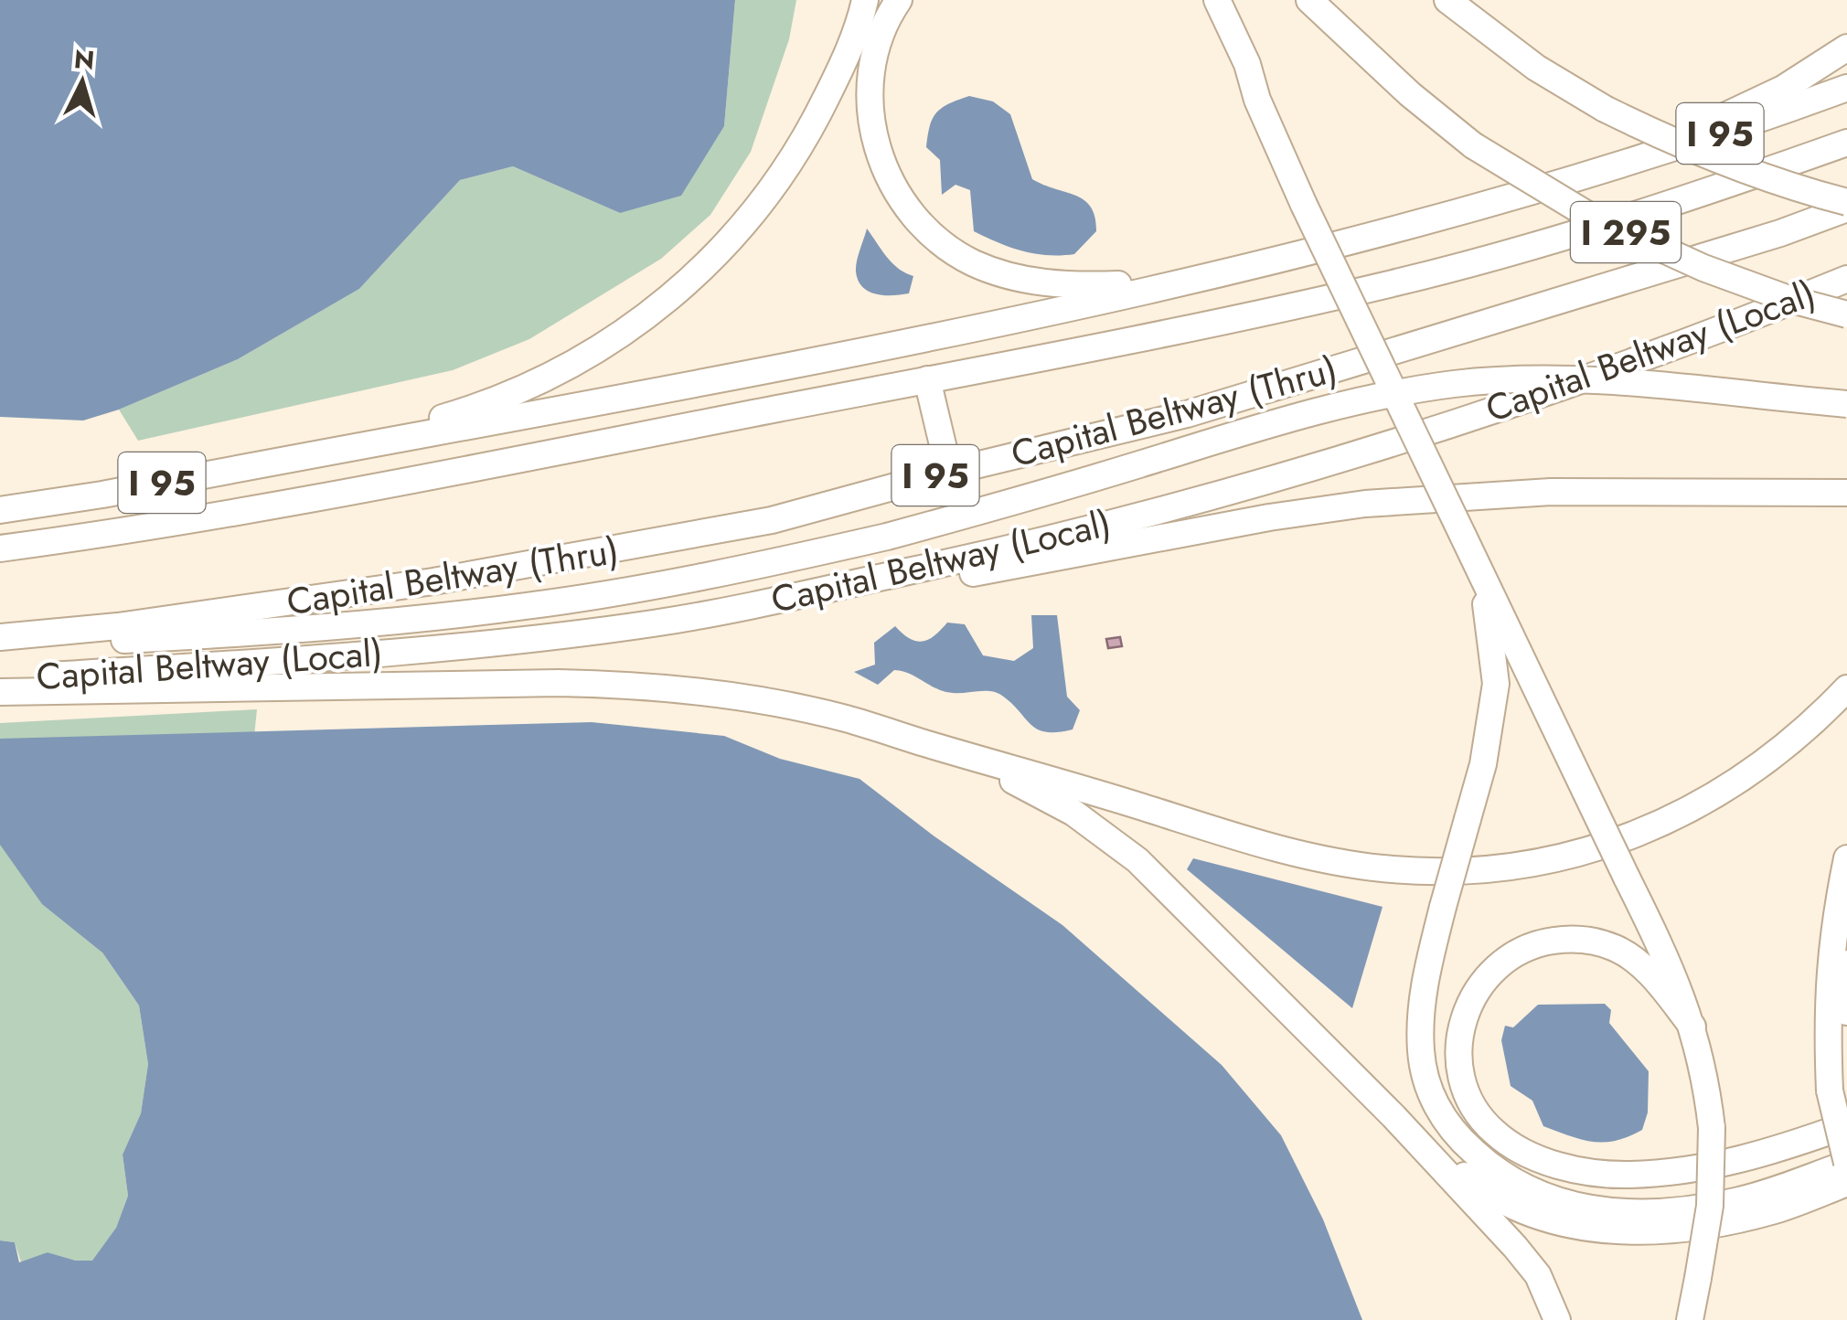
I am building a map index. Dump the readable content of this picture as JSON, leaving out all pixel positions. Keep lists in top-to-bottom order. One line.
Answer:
{"streets":{"highway":["I 95","I 295","Capital Beltway (Local)","Capital Beltway (Thru)"]},"north":"top"}
